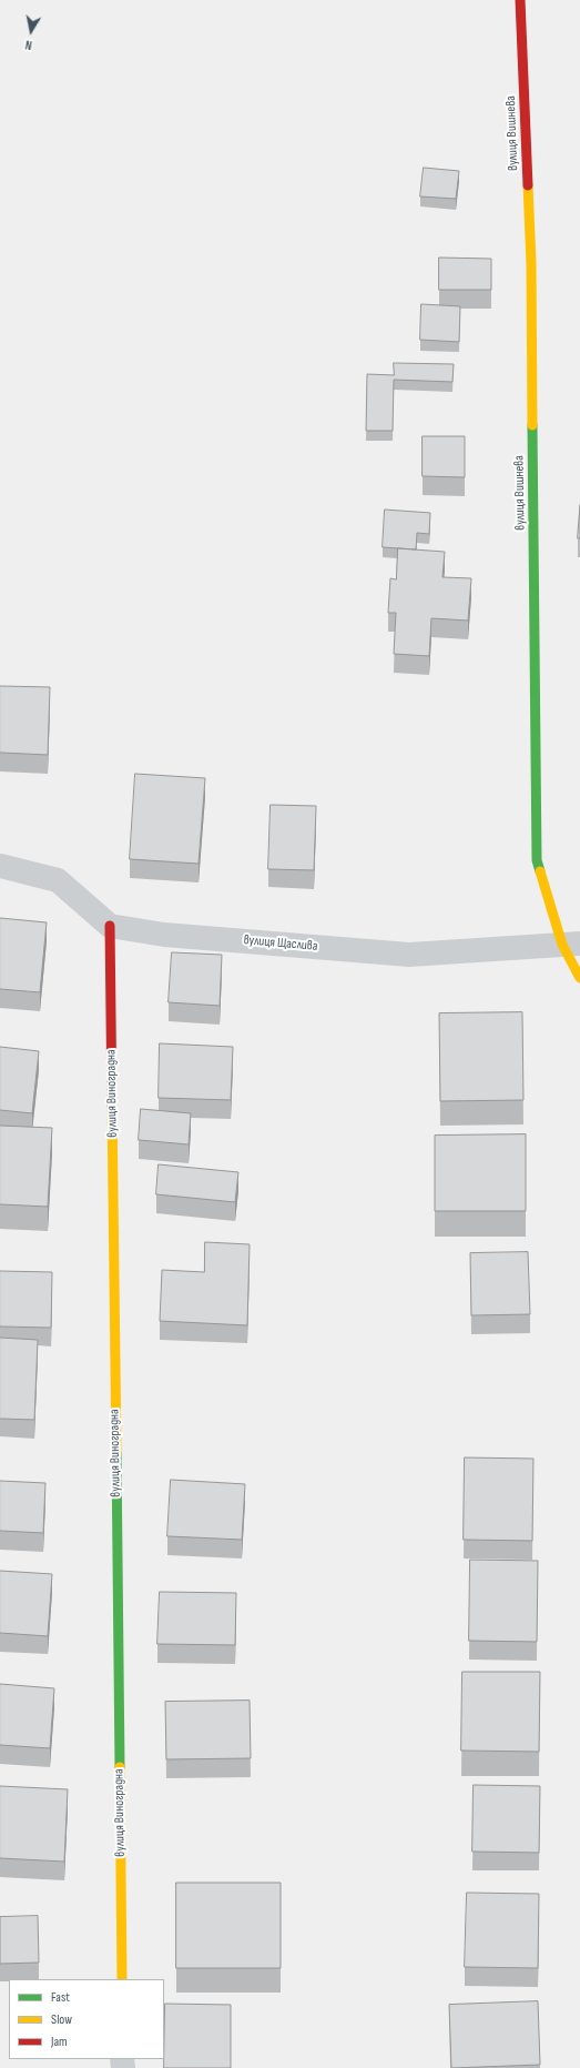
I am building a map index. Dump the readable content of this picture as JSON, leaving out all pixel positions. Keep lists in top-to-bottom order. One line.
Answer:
{"streets":{"street":["вулиця Вишнева","вулиця Щаслива","вулиця Виноградна"]},"crossings":[["вулиця Вишнева","вулиця Щаслива"],["вулиця Щаслива","вулиця Виноградна"]],"legend":["Fast","Slow","Jam"],"north":"bottom"}
